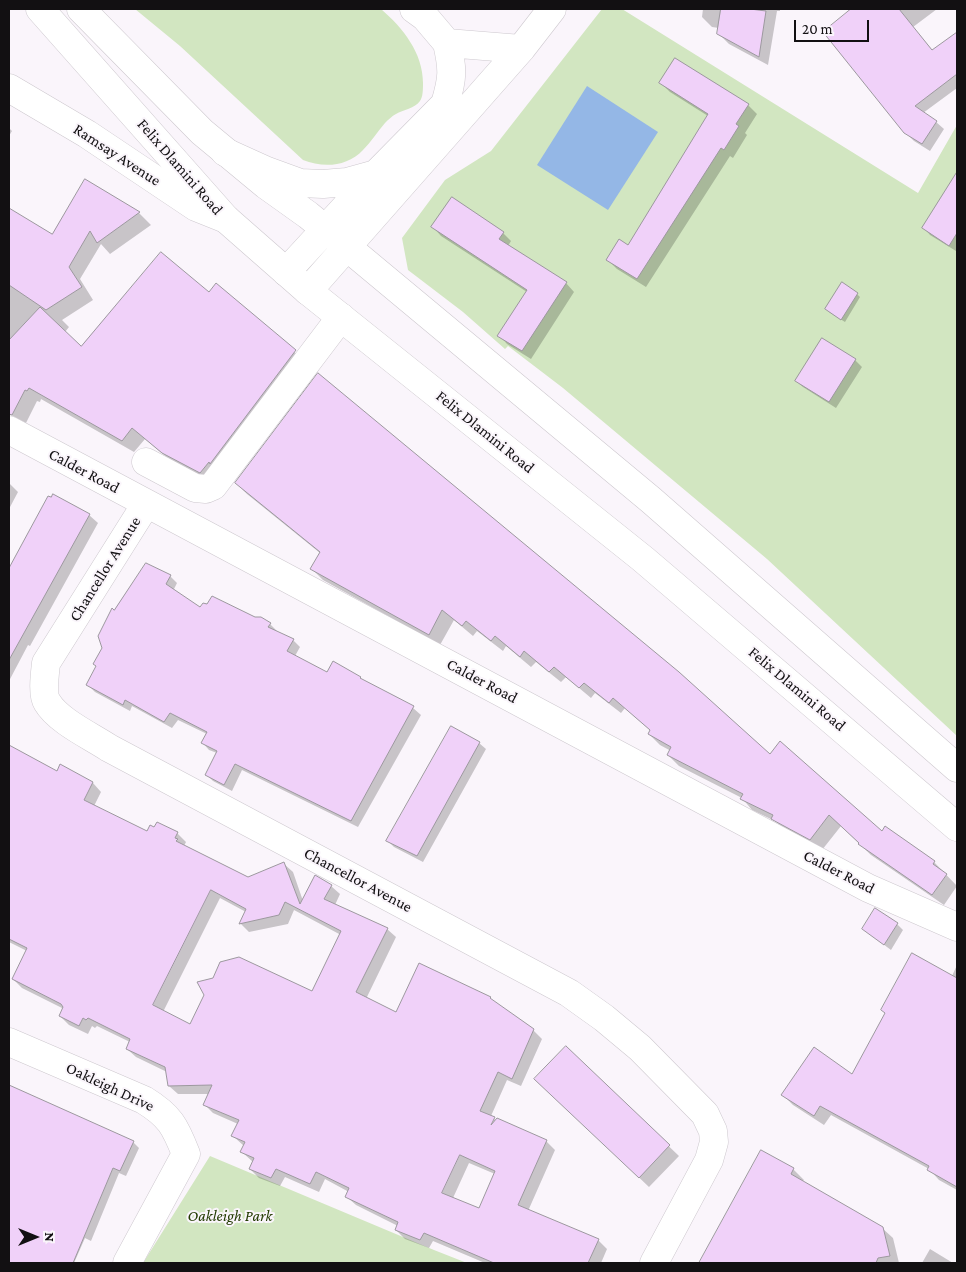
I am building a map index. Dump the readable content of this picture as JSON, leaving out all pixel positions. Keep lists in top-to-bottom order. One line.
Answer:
{"streets":{"main road":["Ramsay Avenue","Felix Dlamini Road","Calder Road","Chancellor Avenue","Oakleigh Drive"]},"crossings":[["Ramsay Avenue","Felix Dlamini Road"],["Calder Road","Chancellor Avenue"]],"parks":["Oakleigh Park"],"scale_bar":"20 m","north":"right"}
